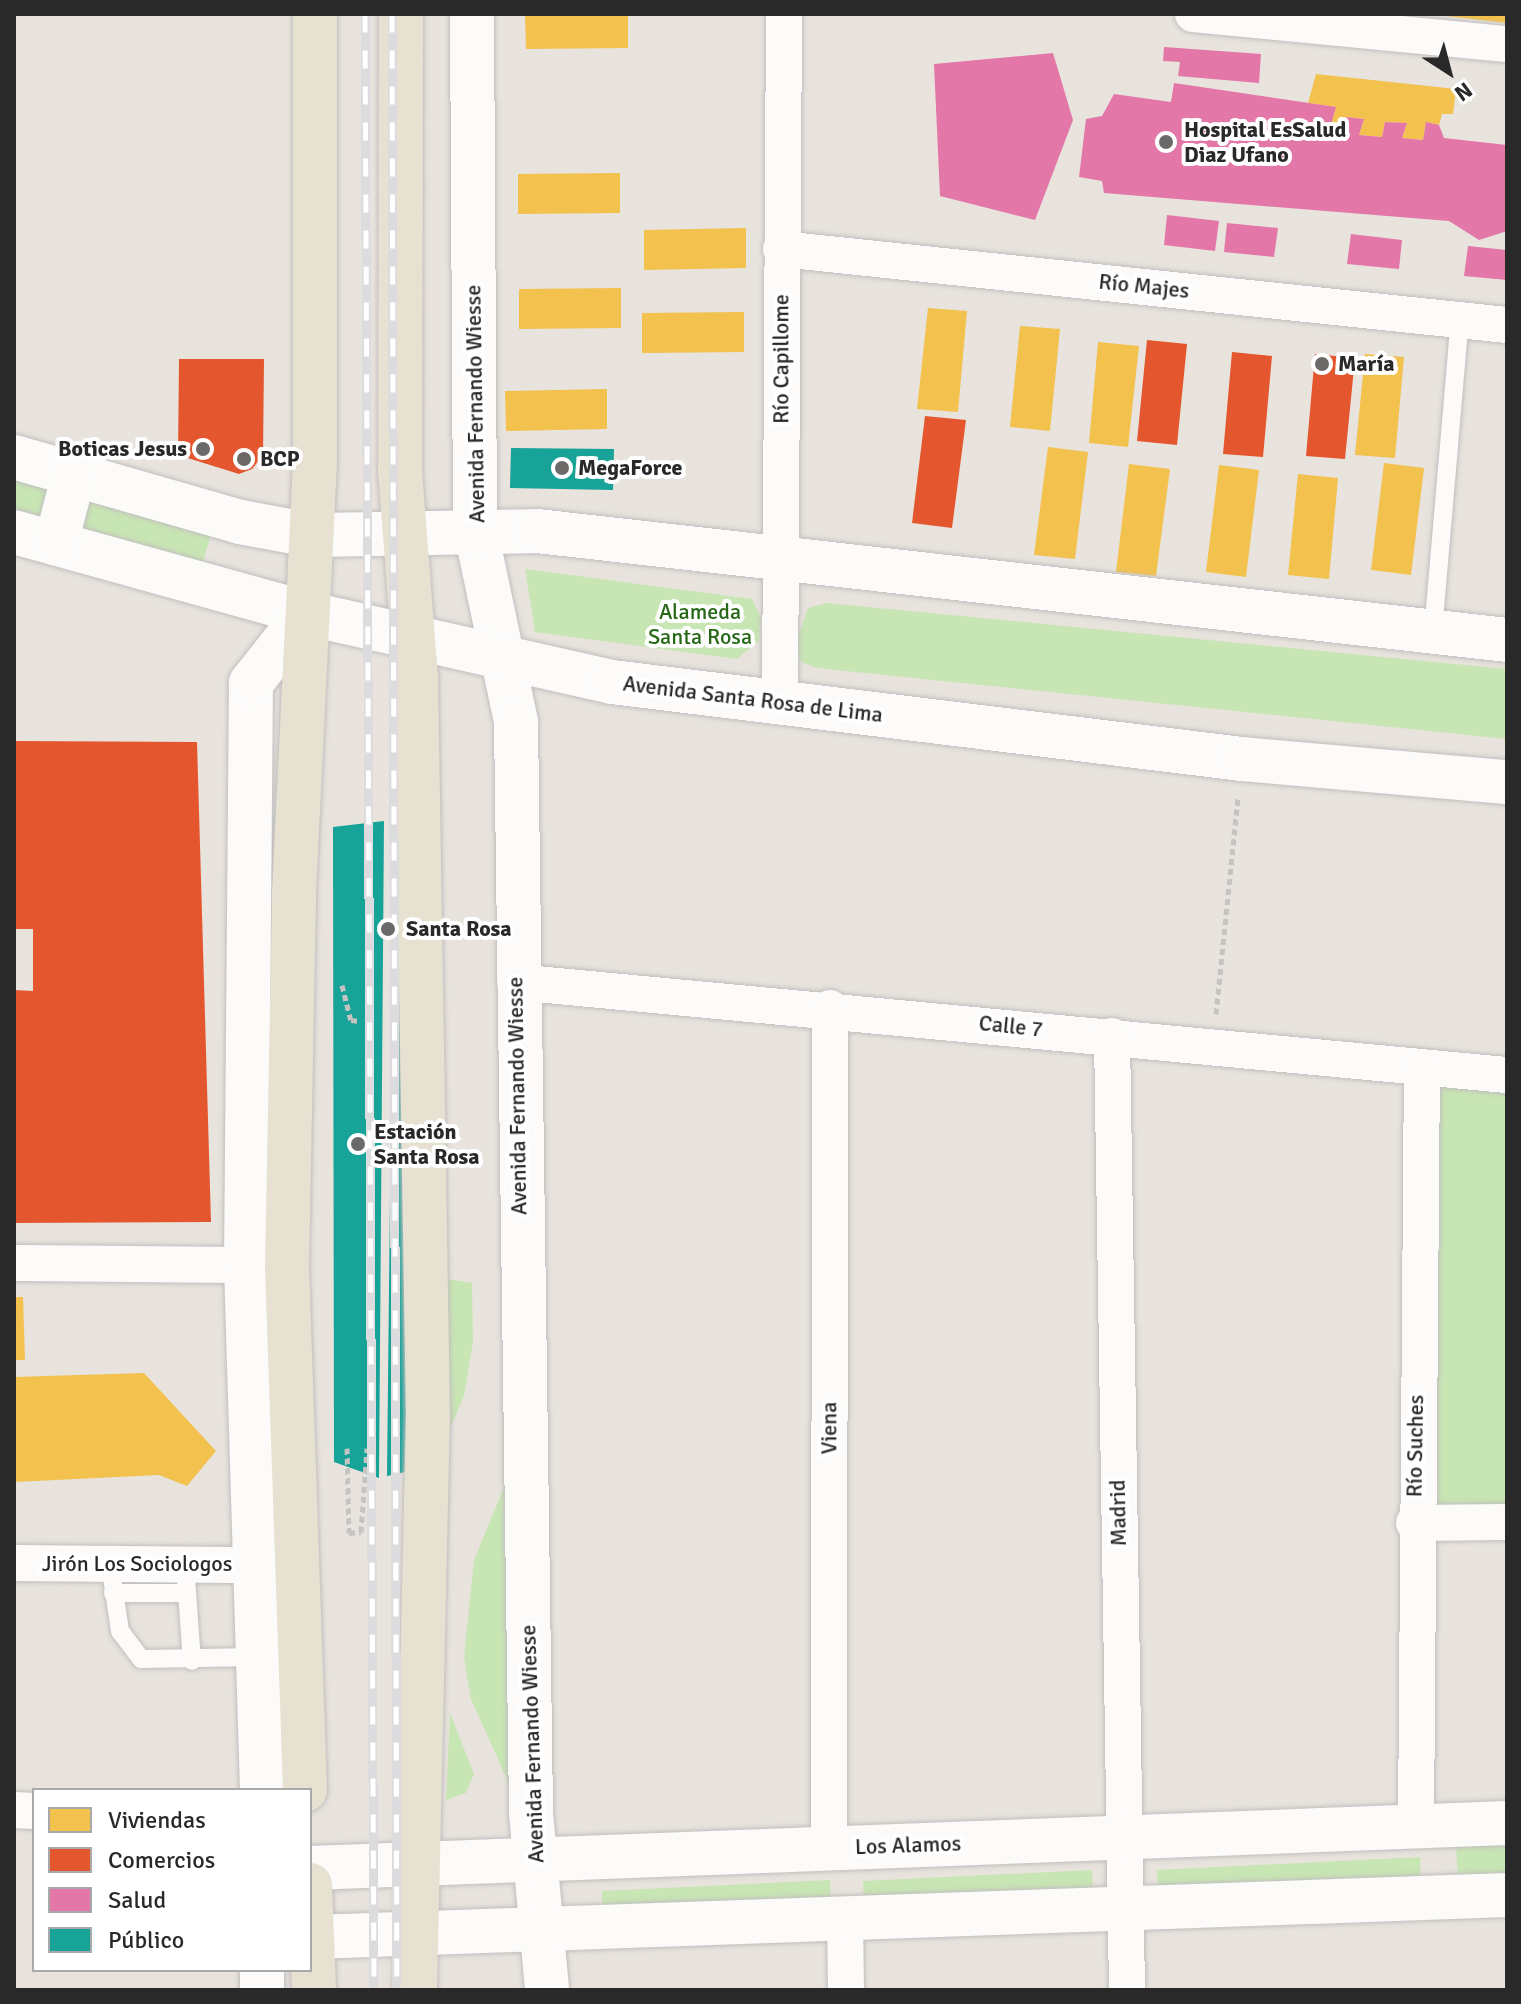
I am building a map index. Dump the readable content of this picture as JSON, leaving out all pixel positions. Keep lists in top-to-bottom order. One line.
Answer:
{"streets":{"main road":["Avenida Fernando Wiesse","Avenida Santa Rosa de Lima","Los Alamos"],"street":["Río Majes","Río Capillome","Calle 7","Viena","Río Suches","Madrid","Jirón Los Sociologos"]},"crossings":[["Río Majes","Río Capillome"],["Río Capillome","Avenida Santa Rosa de Lima"],["Avenida Fernando Wiesse","Avenida Santa Rosa de Lima"],["Avenida Fernando Wiesse","Calle 7"],["Avenida Fernando Wiesse","Los Alamos"],["Calle 7","Viena"],["Calle 7","Río Suches"],["Calle 7","Madrid"],["Viena","Los Alamos"],["Río Suches","Los Alamos"],["Madrid","Los Alamos"]],"parks":["Alameda Santa Rosa"],"places":["Hospital EsSalud Diaz Ufano","María","Boticas Jesus","BCP","MegaForce","Santa Rosa","Estación Santa Rosa"],"legend":["Viviendas","Comercios","Salud","Público"],"north":"bottom right"}
